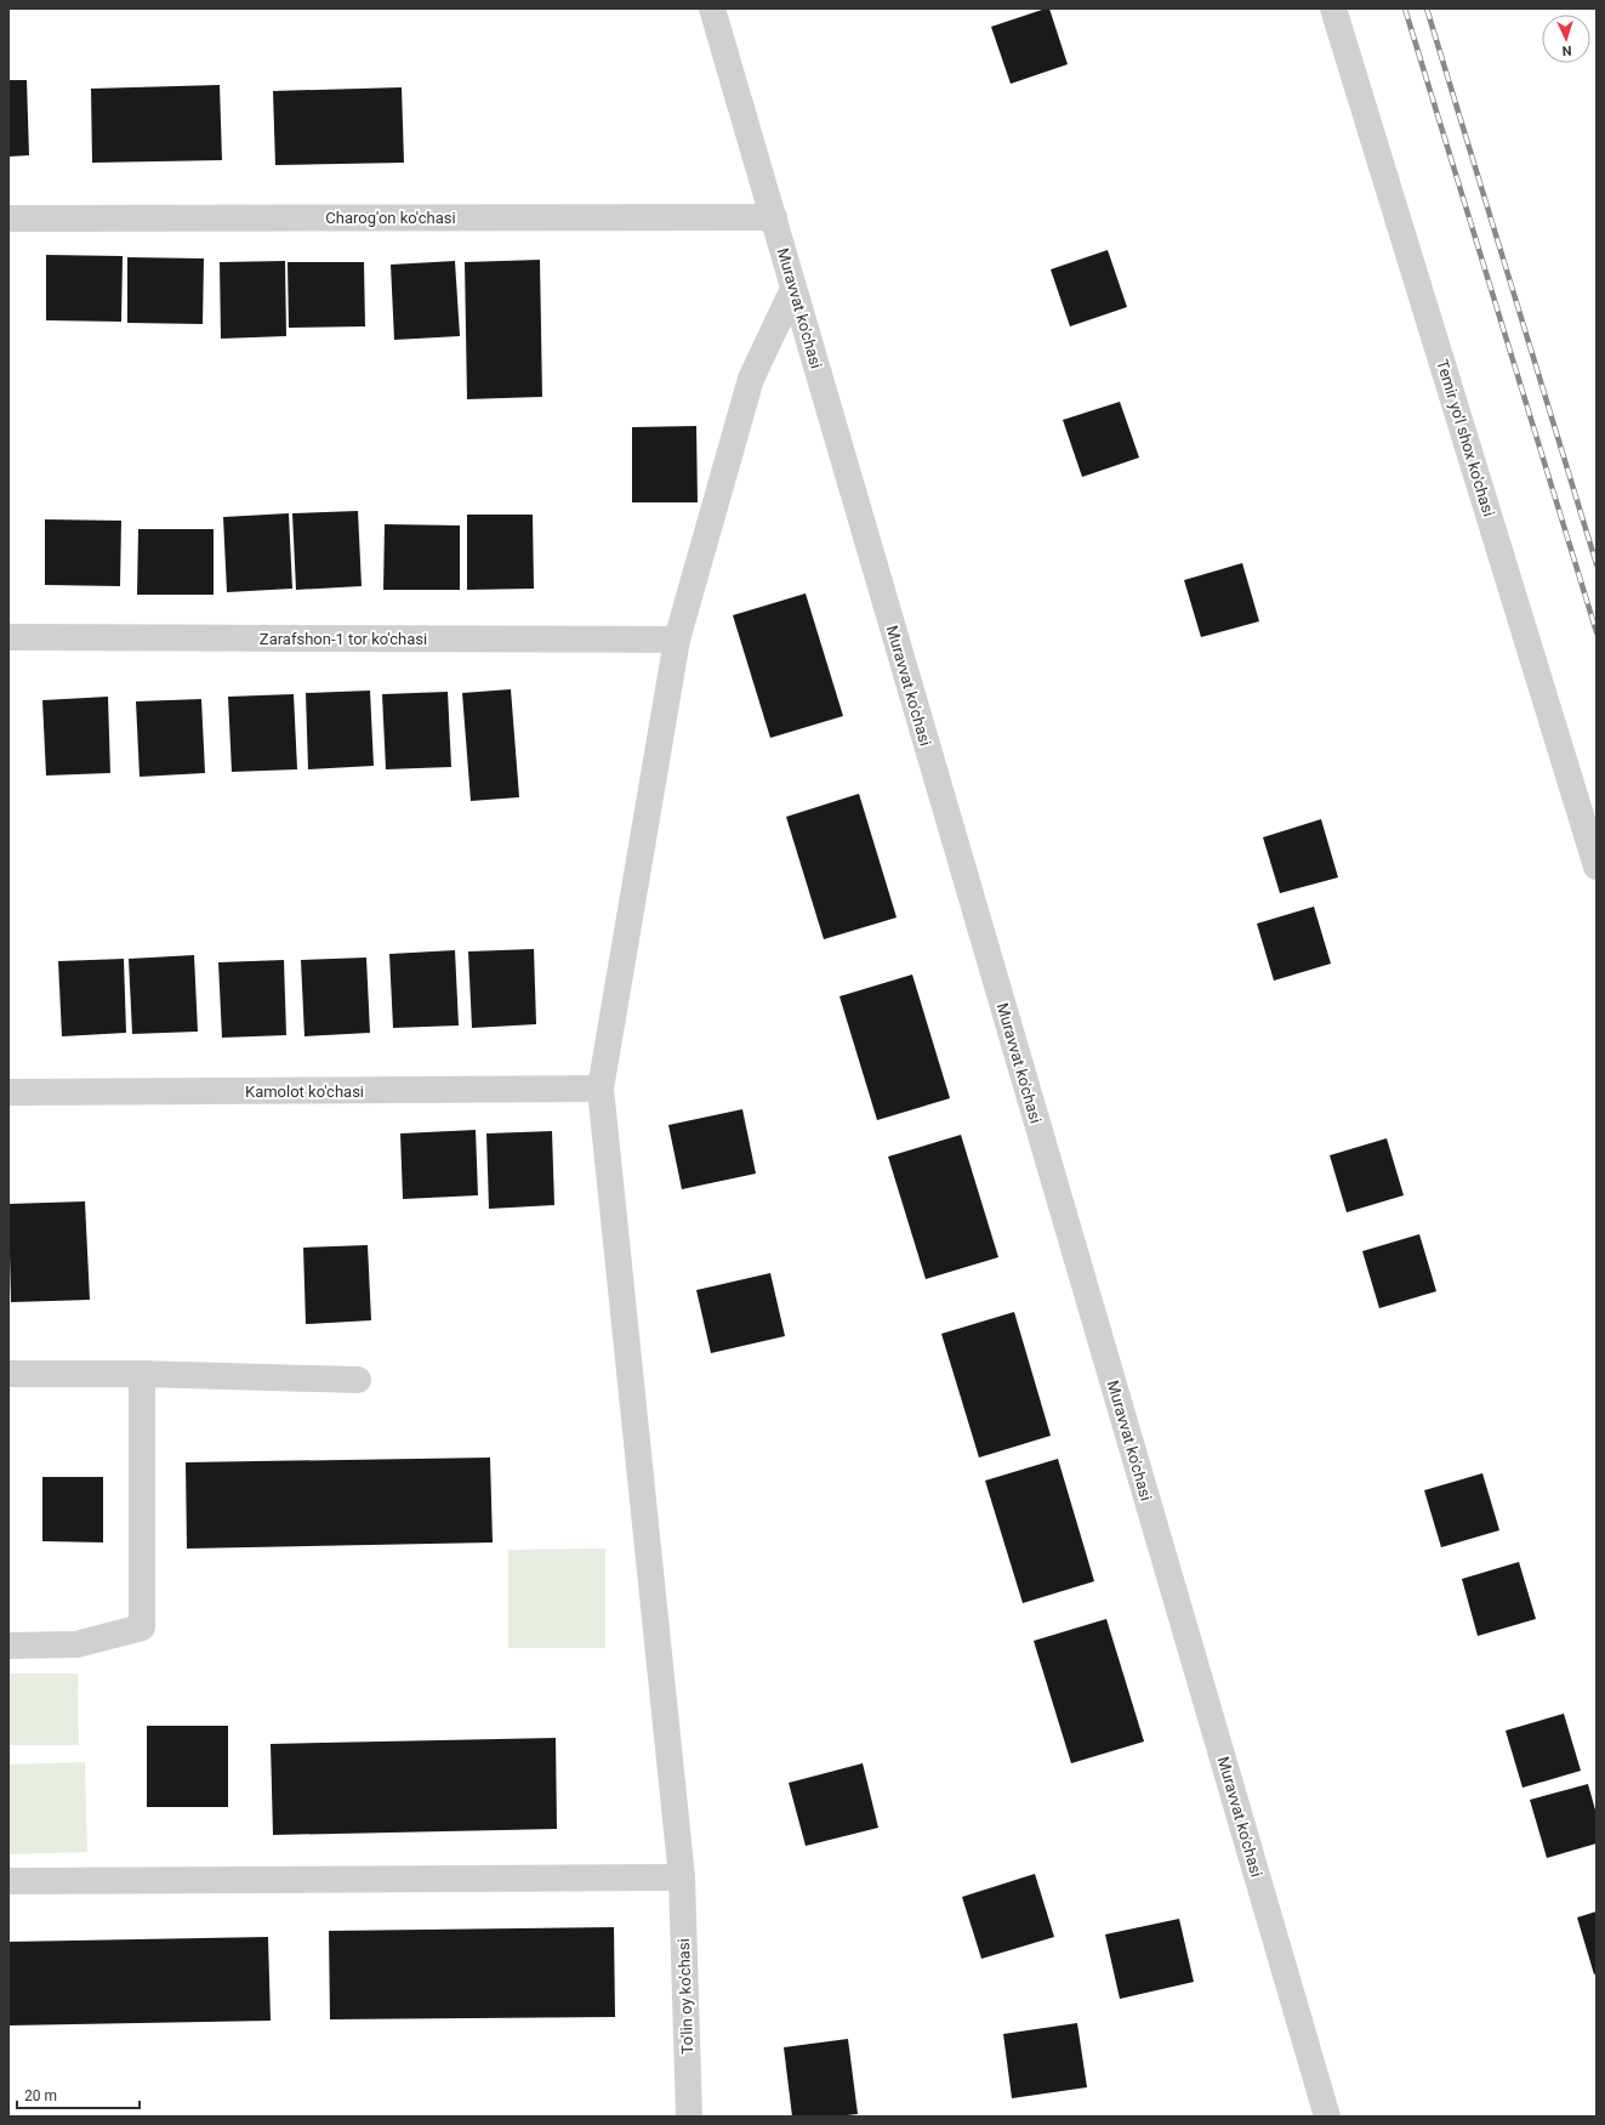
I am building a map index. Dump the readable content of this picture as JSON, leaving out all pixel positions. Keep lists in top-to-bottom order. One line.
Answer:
{"streets":{"street":["Charog'on ko'chasi","Muravvat ko'chasi","Temir yo'l shox ko'chasi","Zarafshon-1 tor ko'chasi","Kamolot ko'chasi","To'lin oy ko'chasi"]},"crossings":[["Charog'on ko'chasi","Muravvat ko'chasi"],["Muravvat ko'chasi","To'lin oy ko'chasi"],["Zarafshon-1 tor ko'chasi","To'lin oy ko'chasi"],["Kamolot ko'chasi","To'lin oy ko'chasi"]],"scale_bar":"20 m","north":"bottom"}
